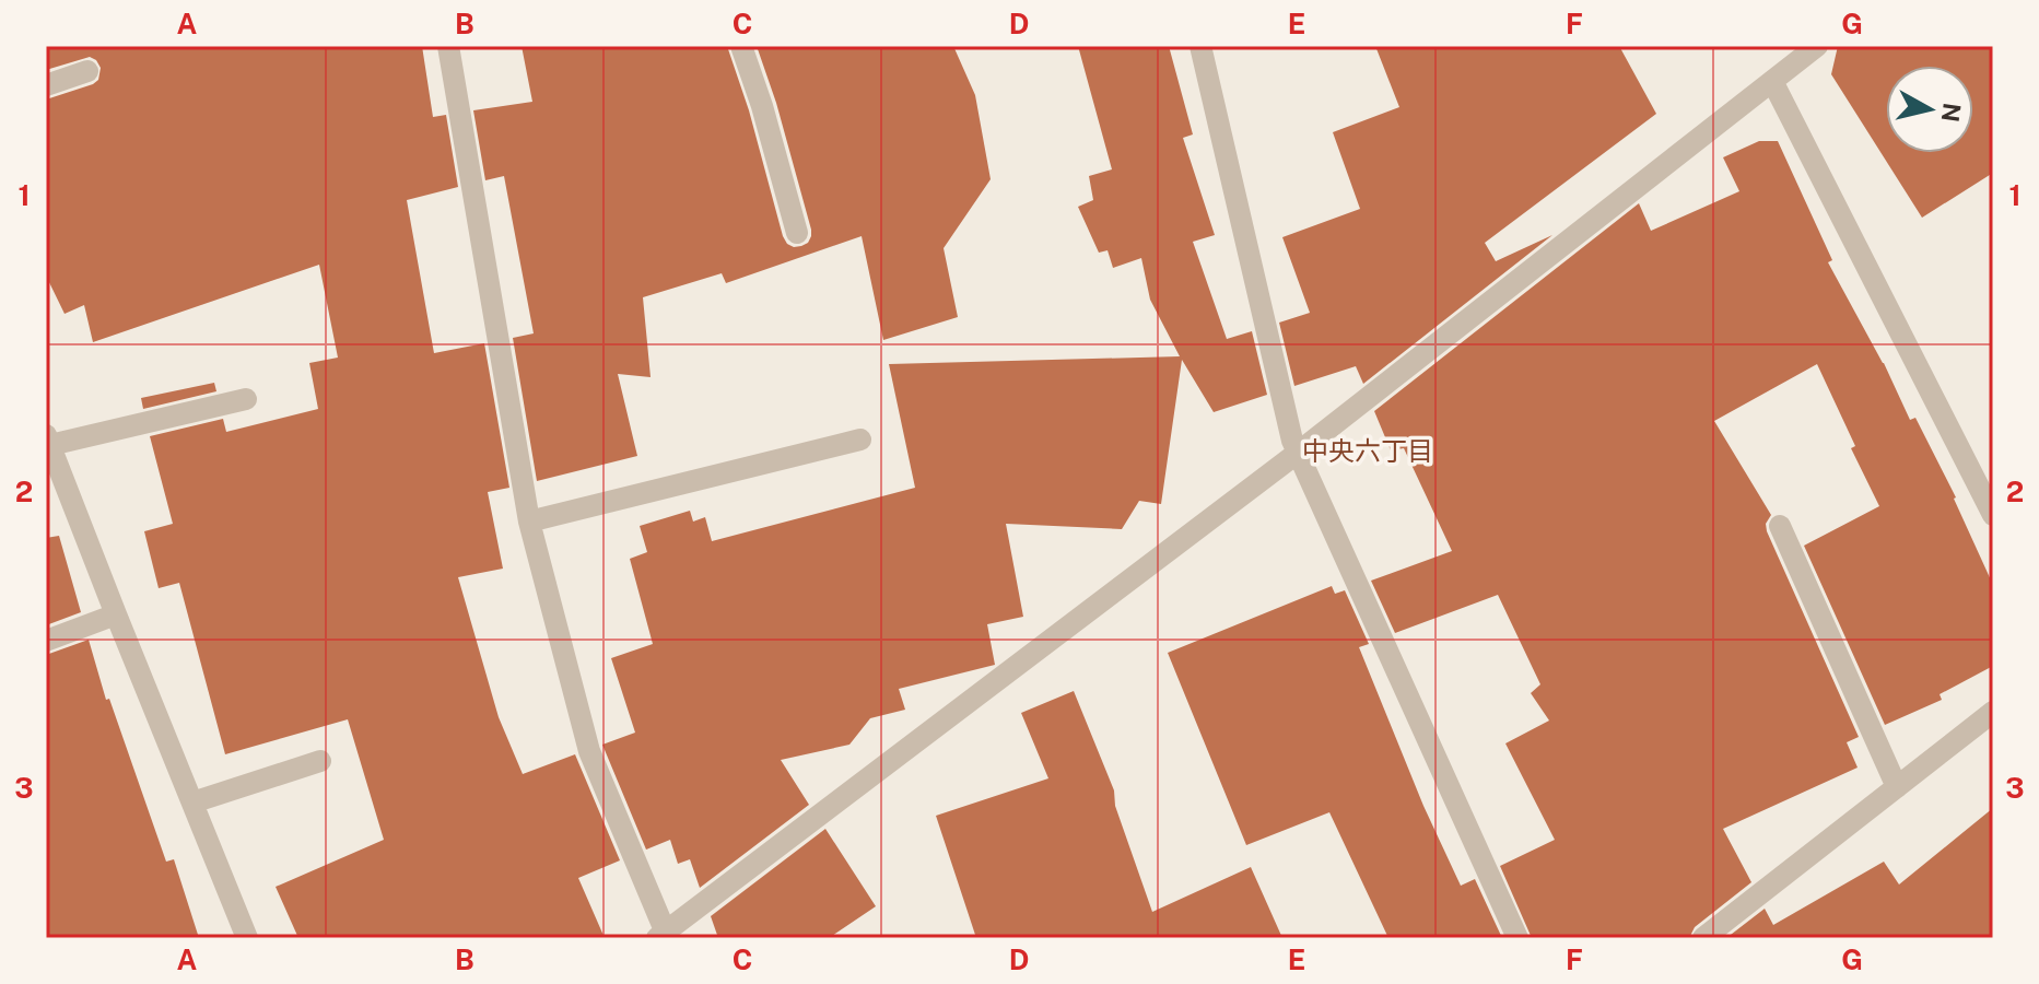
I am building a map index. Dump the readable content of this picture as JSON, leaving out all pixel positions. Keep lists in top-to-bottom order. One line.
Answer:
{"districts":["中央六丁目"],"north":"right","grid":{"columns":["A","B","C","D","E","F","G"],"rows":["1","2","3"]}}
